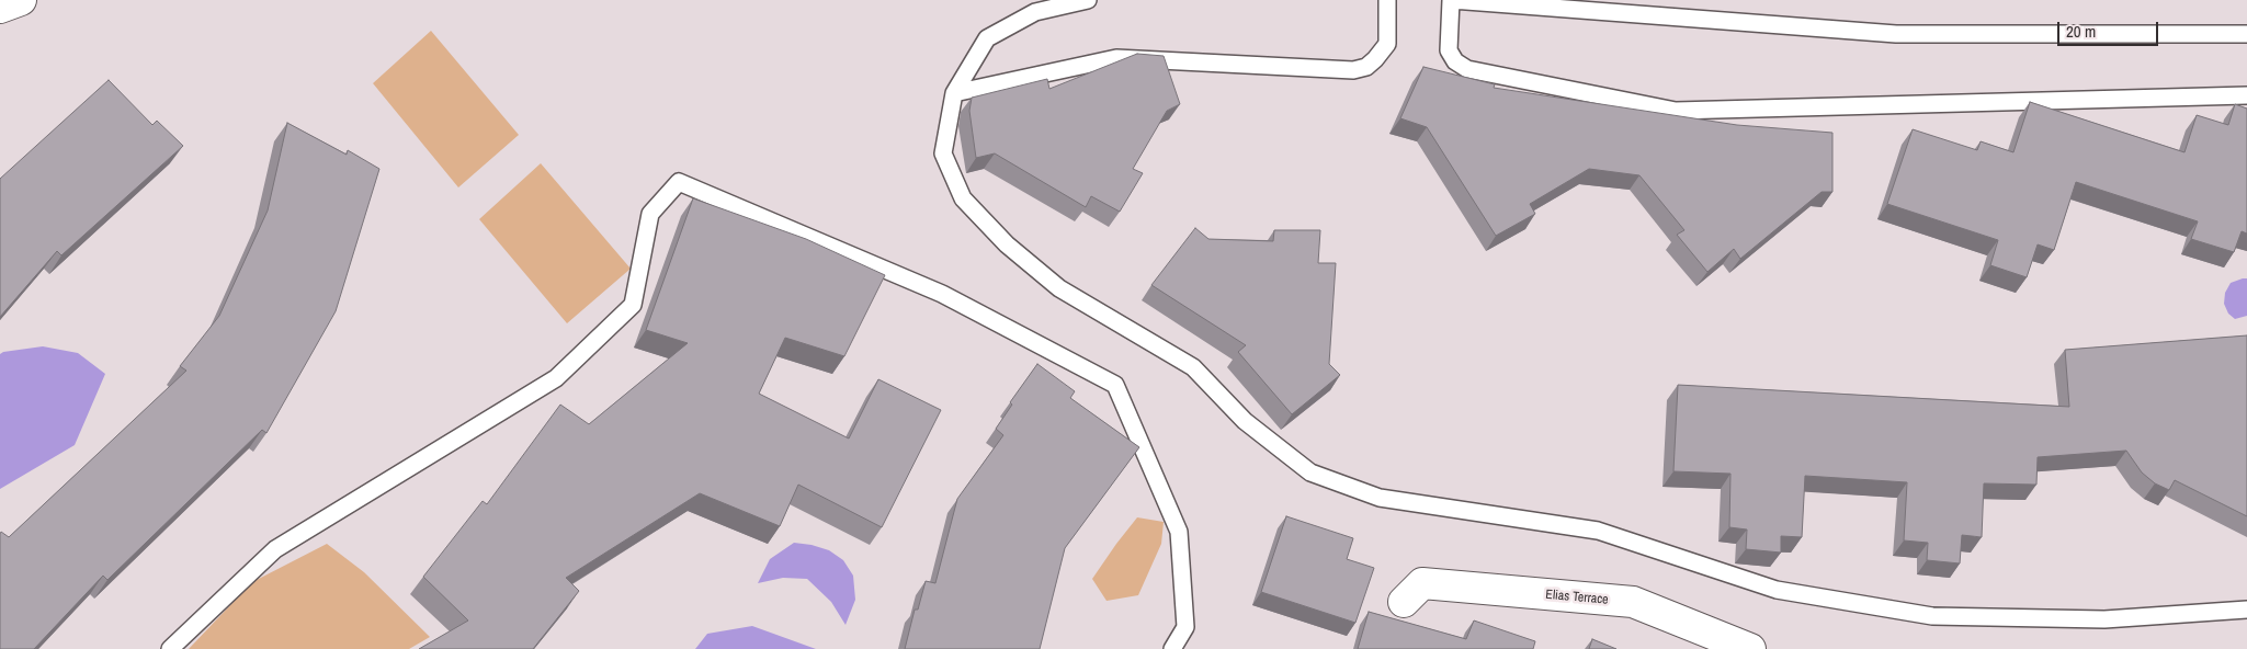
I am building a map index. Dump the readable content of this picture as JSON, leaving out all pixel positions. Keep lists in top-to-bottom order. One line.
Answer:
{"streets":{"main road":["Elias Terrace"]},"scale_bar":"20 m"}
